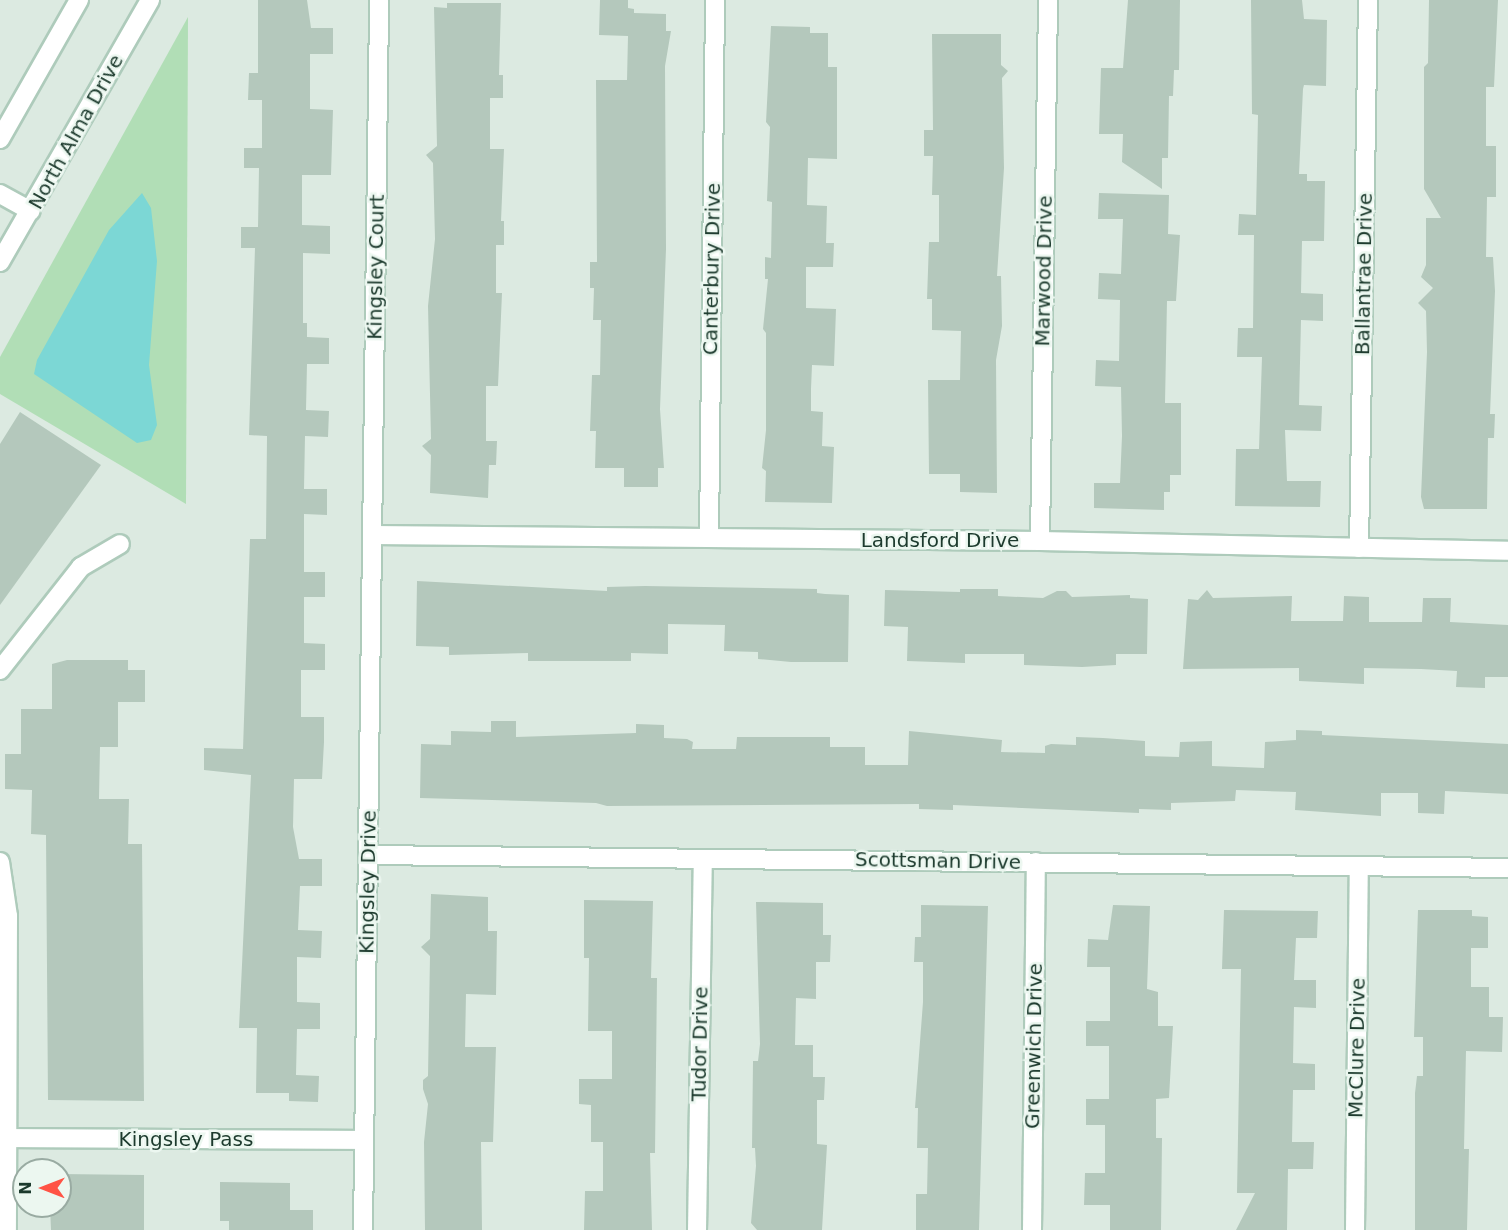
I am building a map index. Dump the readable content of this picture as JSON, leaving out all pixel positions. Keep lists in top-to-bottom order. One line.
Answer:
{"streets":{"street":["North Alma Drive","Kingsley Court","Canterbury Drive","Marwood Drive","Ballantrae Drive","Landsford Drive","Scottsman Drive","Kingsley Drive","Tudor Drive","Greenwich Drive","McClure Drive","Kingsley Pass"]},"crossings":[["Kingsley Court","Landsford Drive"],["Kingsley Court","Kingsley Drive"],["Canterbury Drive","Landsford Drive"],["Marwood Drive","Landsford Drive"],["Ballantrae Drive","Landsford Drive"],["Landsford Drive","Kingsley Drive"],["Scottsman Drive","Kingsley Drive"],["Scottsman Drive","Tudor Drive"],["Scottsman Drive","Greenwich Drive"],["Scottsman Drive","McClure Drive"],["Kingsley Drive","Kingsley Pass"]],"north":"left"}
